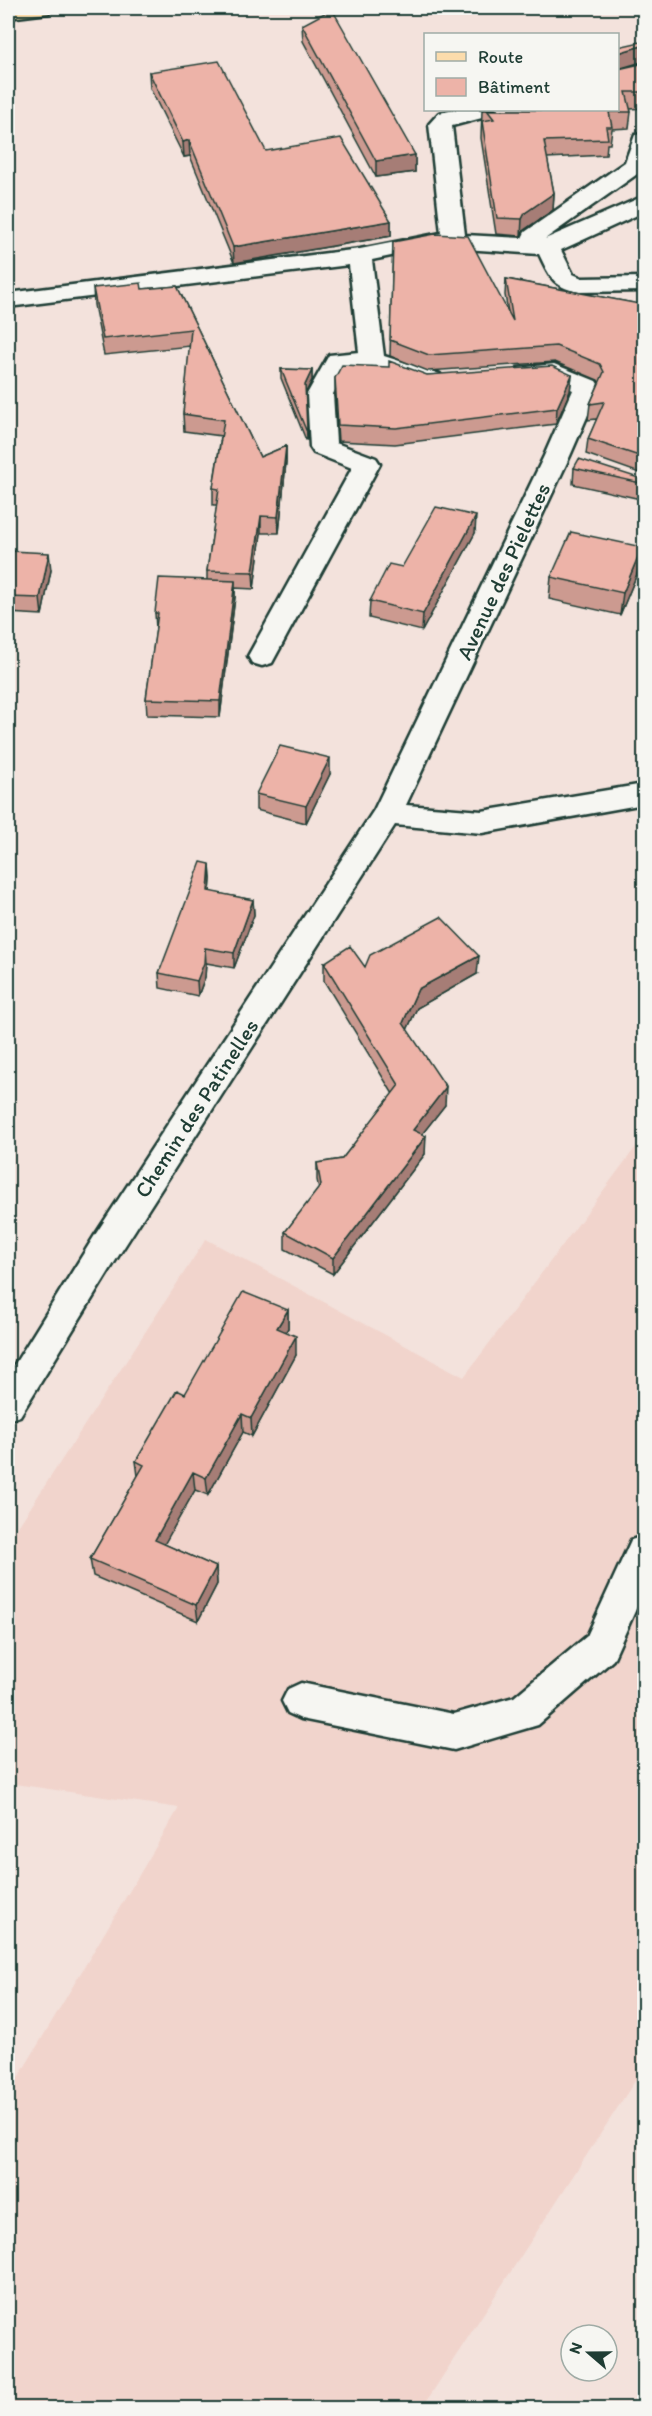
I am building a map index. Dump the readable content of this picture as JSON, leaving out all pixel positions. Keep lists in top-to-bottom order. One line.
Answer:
{"streets":{"street":["Avenue des Pielettes","Chemin des Patinelles"]},"crossings":[["Avenue des Pielettes","Chemin des Patinelles"]],"legend":["Route","Bâtiment"],"north":"left"}
